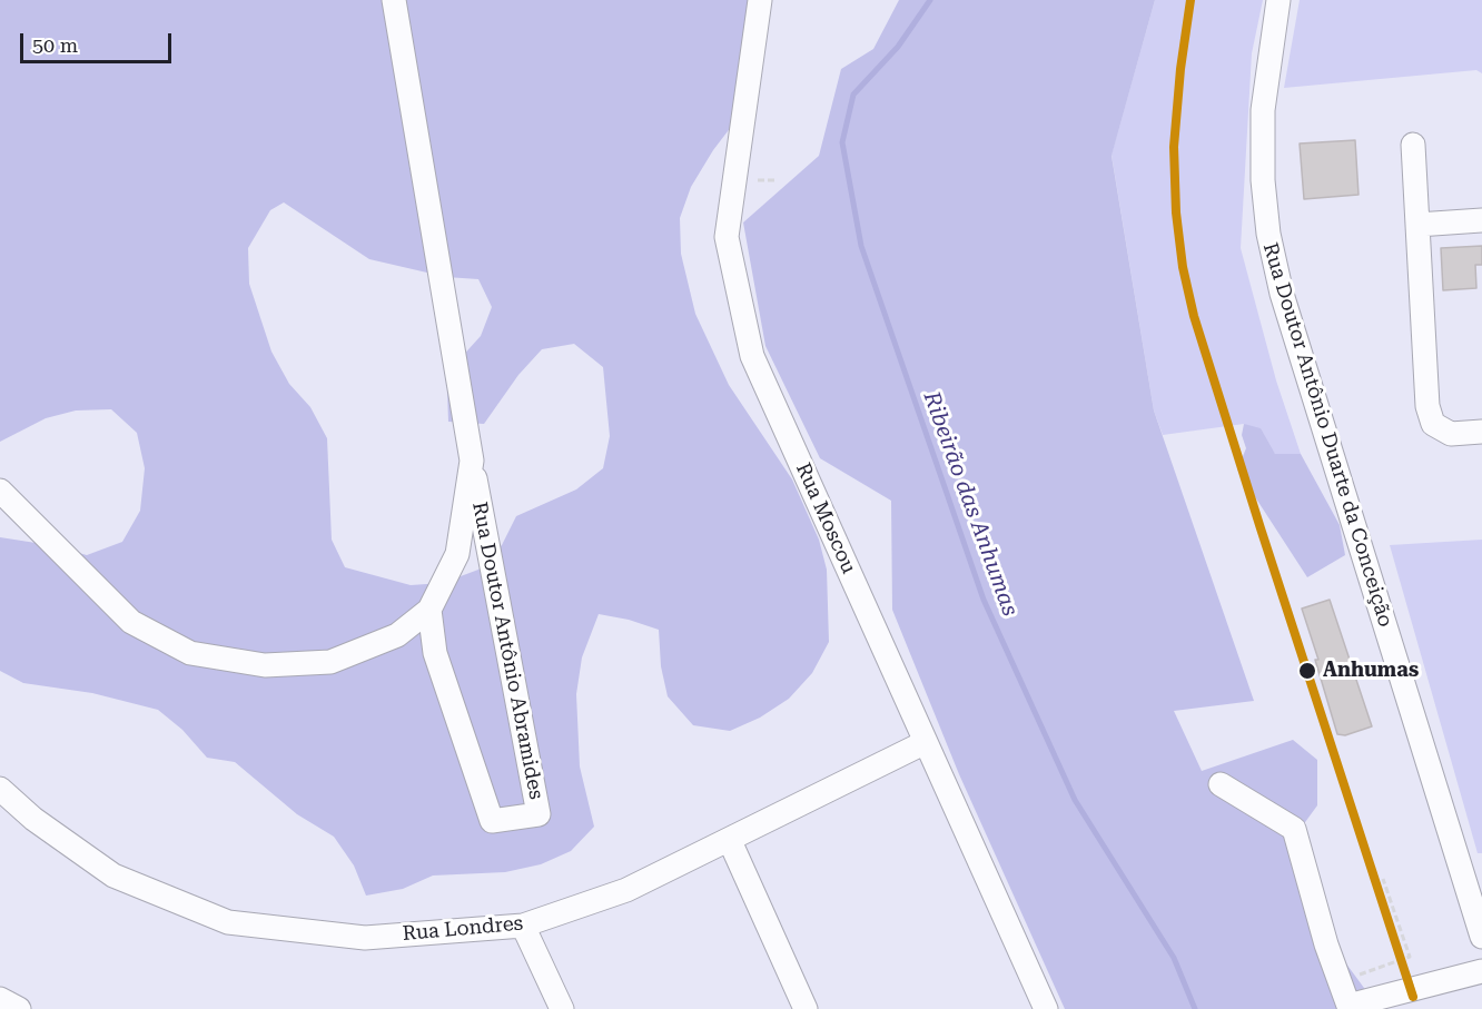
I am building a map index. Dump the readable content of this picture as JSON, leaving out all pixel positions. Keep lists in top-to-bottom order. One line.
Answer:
{"streets":{"street":["Rua Doutor Antônio Duarte da Conceição","Rua Moscou","Rua Doutor Antônio Abramides","Rua Londres"]},"crossings":[["Rua Moscou","Rua Londres"]],"water":["Ribeirão das Anhumas"],"places":["Anhumas"],"scale_bar":"50 m"}
